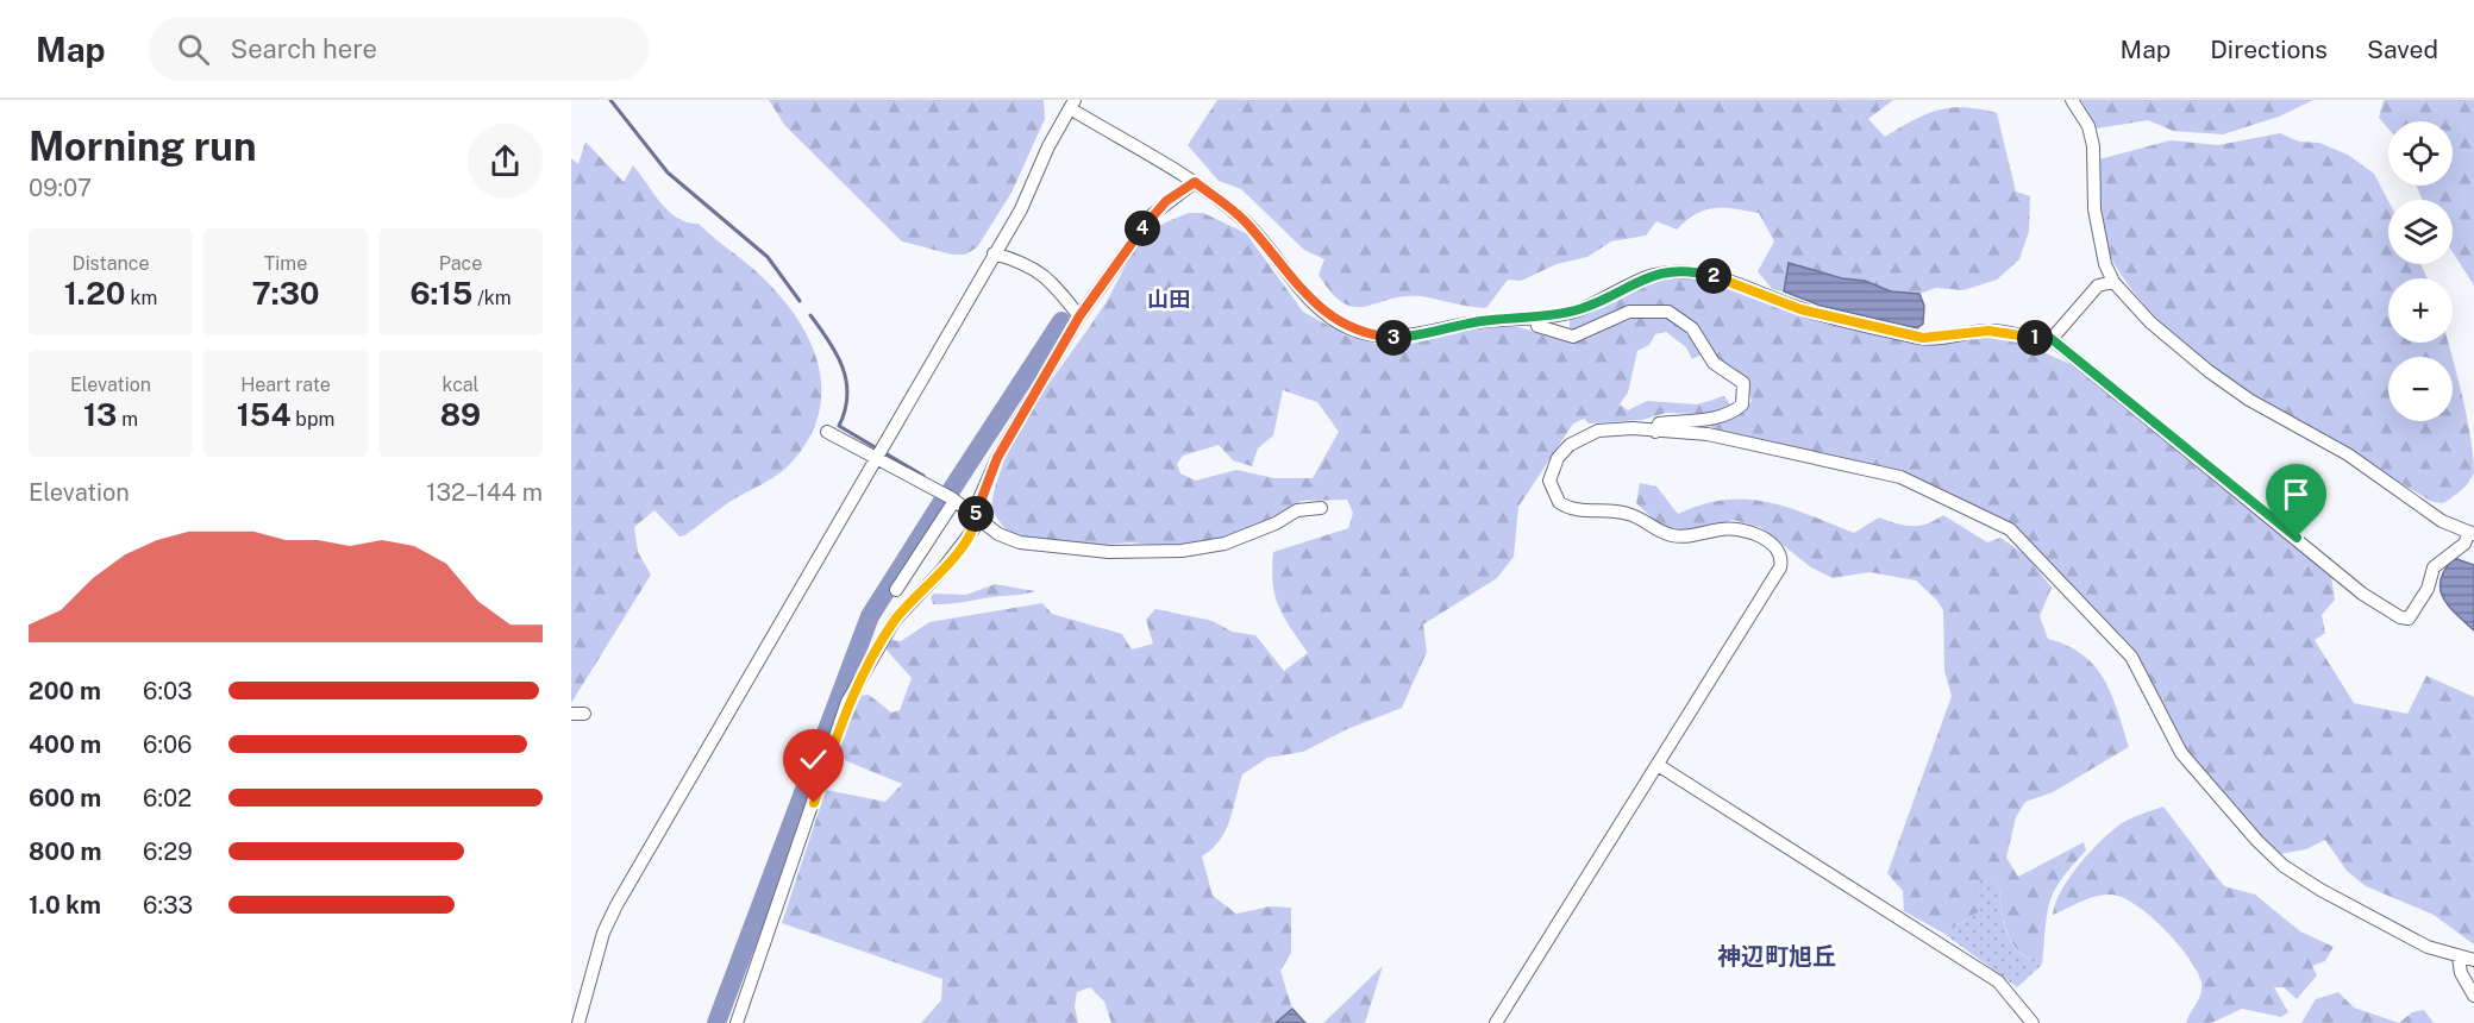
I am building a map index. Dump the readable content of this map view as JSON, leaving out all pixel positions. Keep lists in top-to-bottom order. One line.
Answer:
{"districts":["山田","神辺町旭丘"],"page":{"header":"Map","search":"Search here","nav":["Map","Directions","Saved"],"heading":["Morning run","09:07"],"map_buttons":["+","−"],"pins":["4","2","1","3","5"],"stats":[["Distance","1.20 km"],["Time","7:30"],["Pace","6:15 /km"],["Elevation","13 m"],["Heart rate","154 bpm"],["kcal","89"]],"chart":["Elevation","132–144 m"],"list":[{"name":"200 m","note":"6:03"},{"name":"400 m","note":"6:06"},{"name":"600 m","note":"6:02"},{"name":"800 m","note":"6:29"},{"name":"1.0 km","note":"6:33"}]}}
